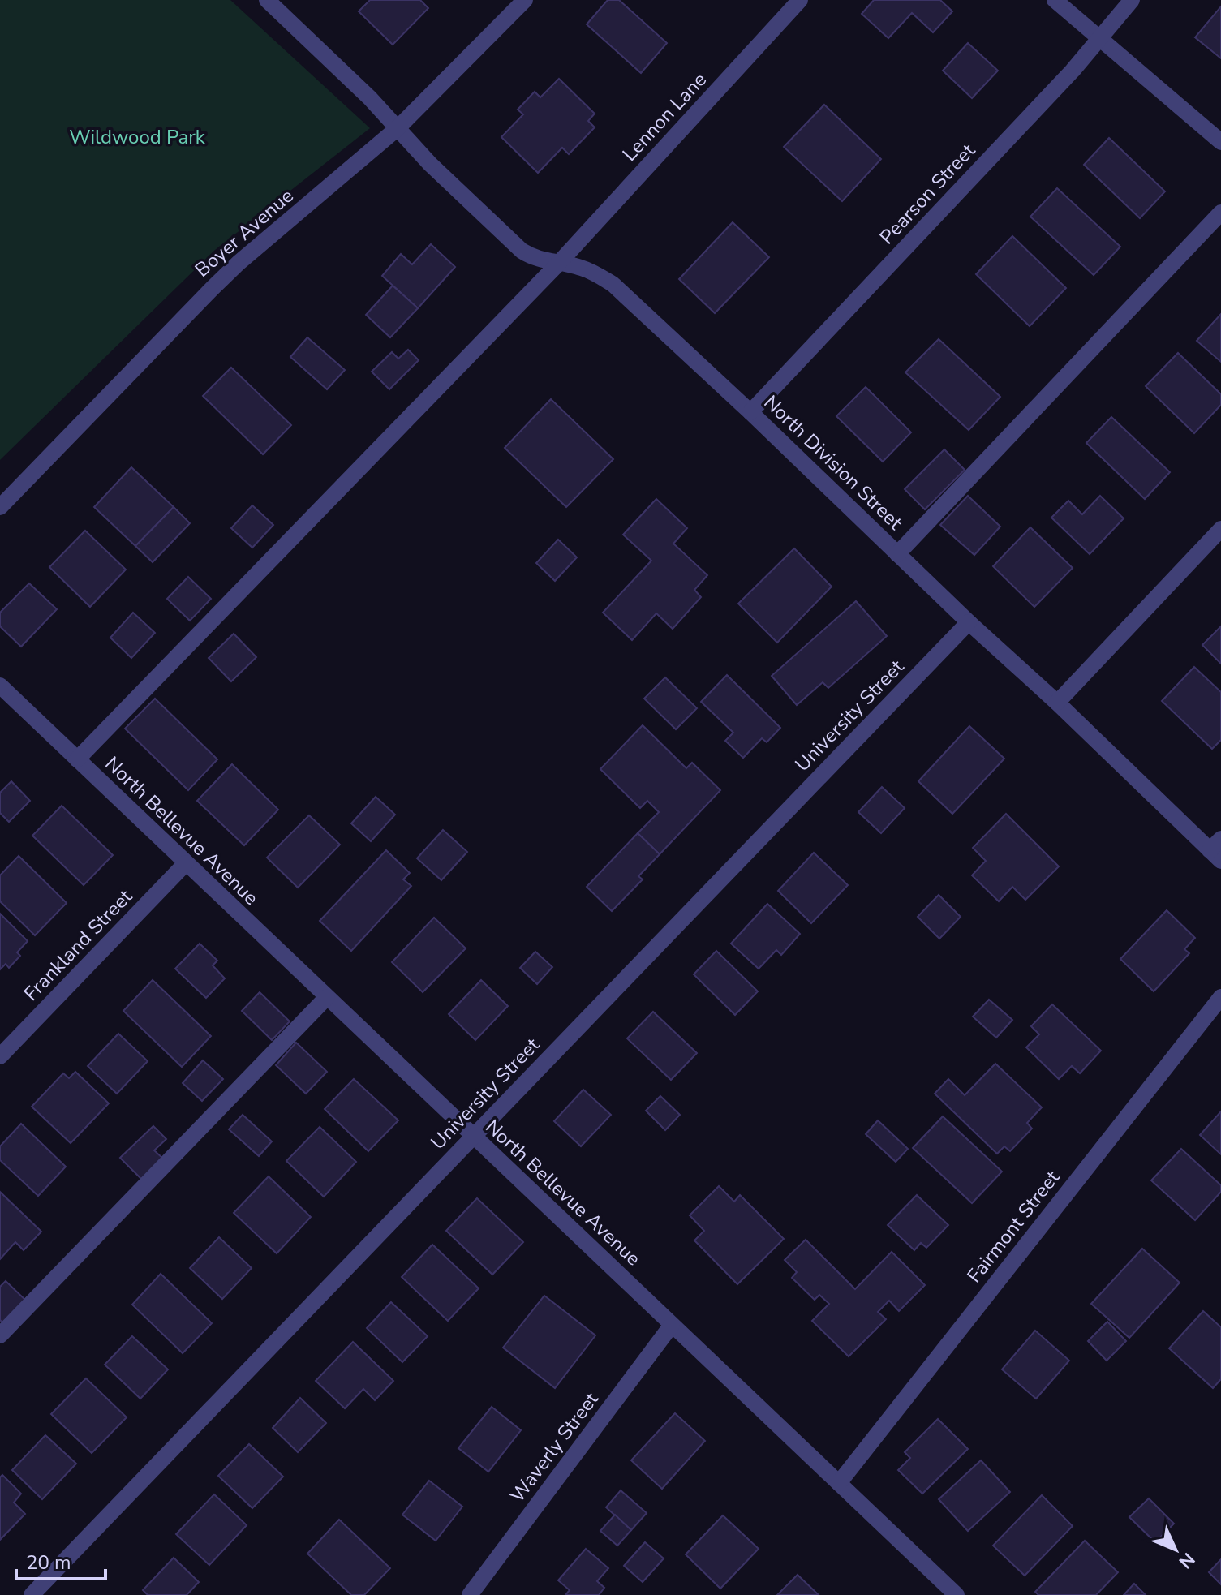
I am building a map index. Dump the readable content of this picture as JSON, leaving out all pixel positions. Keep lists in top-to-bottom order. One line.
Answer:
{"streets":{"street":["Lennon Lane","Pearson Street","Boyer Avenue","North Division Street","University Street","North Bellevue Avenue","Frankland Street","Fairmont Street","Waverly Street"]},"crossings":[["Lennon Lane","North Division Street"],["Lennon Lane","North Bellevue Avenue"],["Pearson Street","North Division Street"],["Boyer Avenue","North Division Street"],["North Division Street","University Street"],["University Street","North Bellevue Avenue"],["North Bellevue Avenue","Frankland Street"],["North Bellevue Avenue","Fairmont Street"],["North Bellevue Avenue","Waverly Street"]],"parks":["Wildwood Park"],"scale_bar":"20 m","north":"bottom right"}
